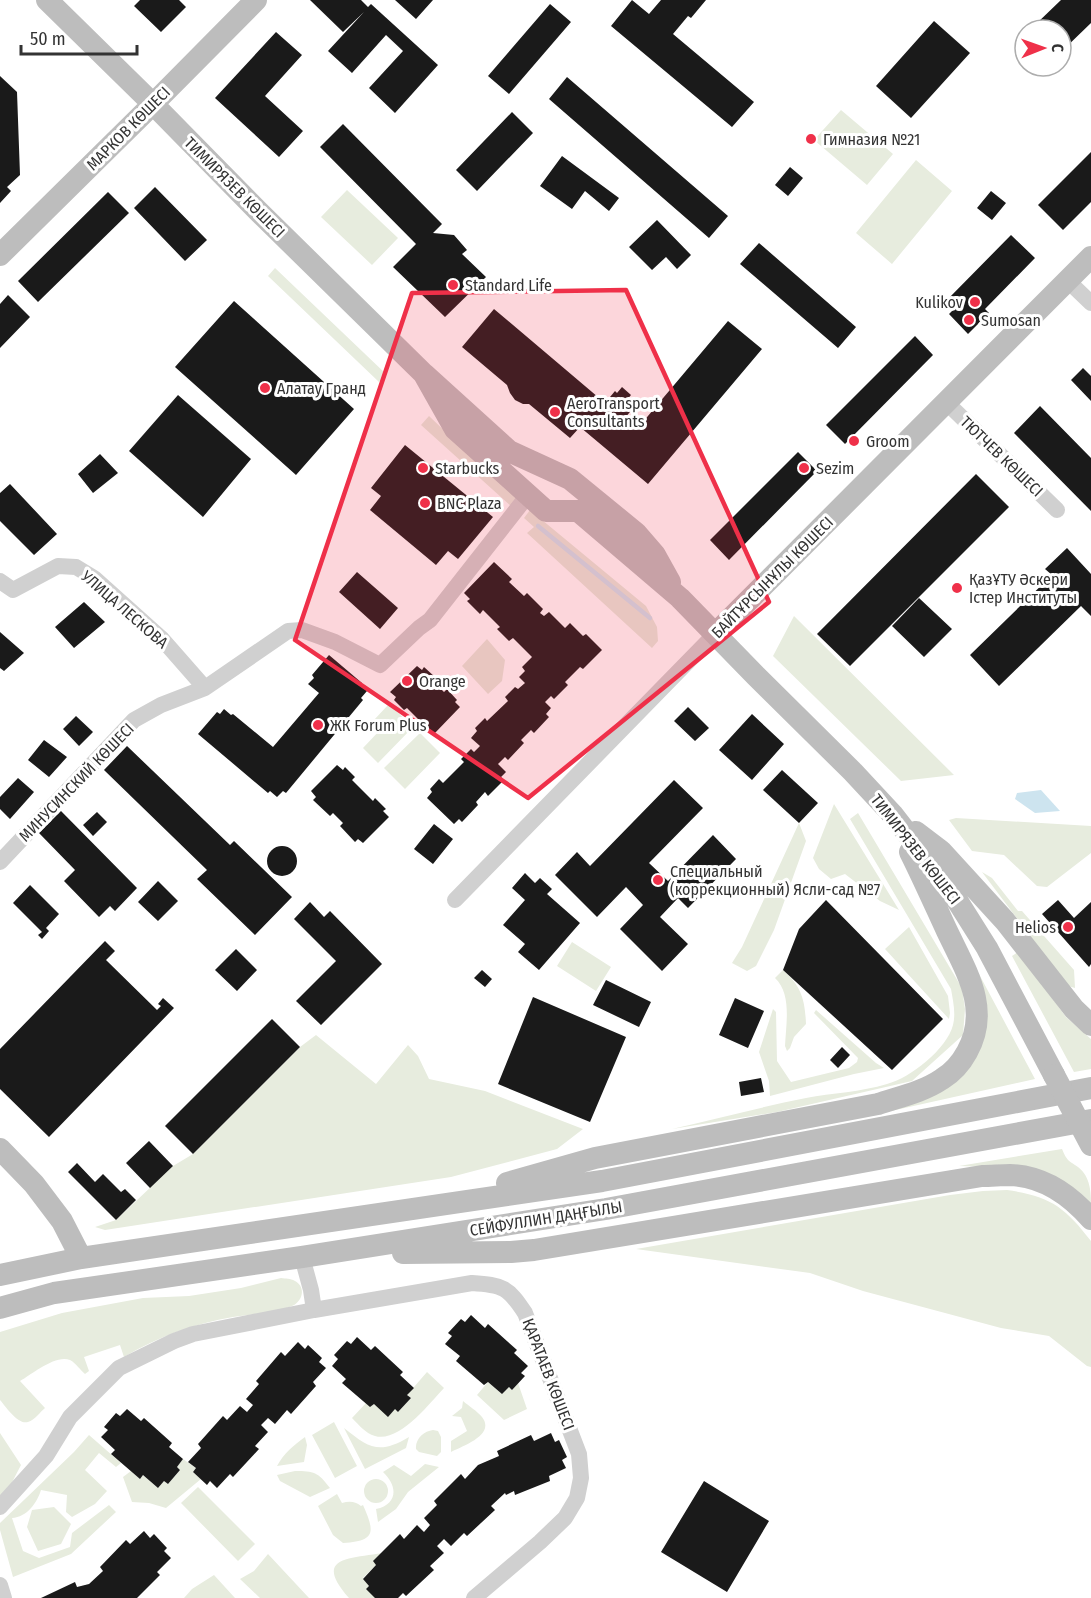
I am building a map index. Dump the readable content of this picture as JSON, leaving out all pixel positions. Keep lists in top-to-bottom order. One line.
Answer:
{"streets":{"main road":["МАРКОВ КӨШЕСІ","ТИМИРЯЗЕВ КӨШЕСІ","БАЙТҰРСЫНҰЛЫ КӨШЕСІ","СЕЙФУЛЛИН ДАҢҒЫЛЫ"],"street":["ТЮТЧЕВ КӨШЕСІ","УЛИЦА ЛЕСКОВА","МИНУСИНСКИЙ КӨШЕСІ","ҚАРАТАЕВ КӨШЕСІ"]},"crossings":[["МАРКОВ КӨШЕСІ","ТИМИРЯЗЕВ КӨШЕСІ"],["ТИМИРЯЗЕВ КӨШЕСІ","БАЙТҰРСЫНҰЛЫ КӨШЕСІ"],["ТИМИРЯЗЕВ КӨШЕСІ","МИНУСИНСКИЙ КӨШЕСІ"],["ТЮТЧЕВ КӨШЕСІ","БАЙТҰРСЫНҰЛЫ КӨШЕСІ"],["УЛИЦА ЛЕСКОВА","МИНУСИНСКИЙ КӨШЕСІ"]],"places":["Гимназия №21","Standard Life","Kulikov","Sumosan","Алатау Гранд","AeroTransport Consultants","Groom","Starbucks","Sezim","BNC Plaza","ҚазҰТУ Әскери Істер Институты","Orange","ЖК Forum Plus","Специальный (коррекционный) Ясли-сад №7","Helios"],"scale_bar":"50 m","north":"right"}
